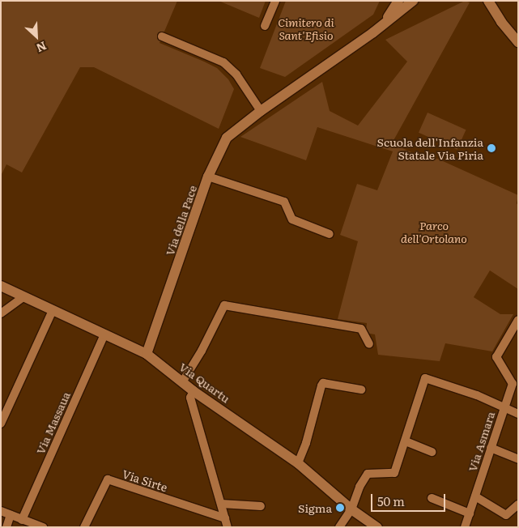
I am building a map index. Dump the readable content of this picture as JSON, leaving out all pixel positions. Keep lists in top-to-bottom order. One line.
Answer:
{"streets":{"street":["Via della Pace","Via Quartu","Via Massaua","Via Asmara","Via Sirte"]},"crossings":[["Via della Pace","Via Quartu"],["Via Quartu","Via Massaua"]],"parks":["Cimitero di Sant'Efisio","Parco dell'Ortolano"],"places":["Scuola dell'Infanzia Statale Via Piria","Sigma"],"scale_bar":"50 m","north":"bottom right"}
